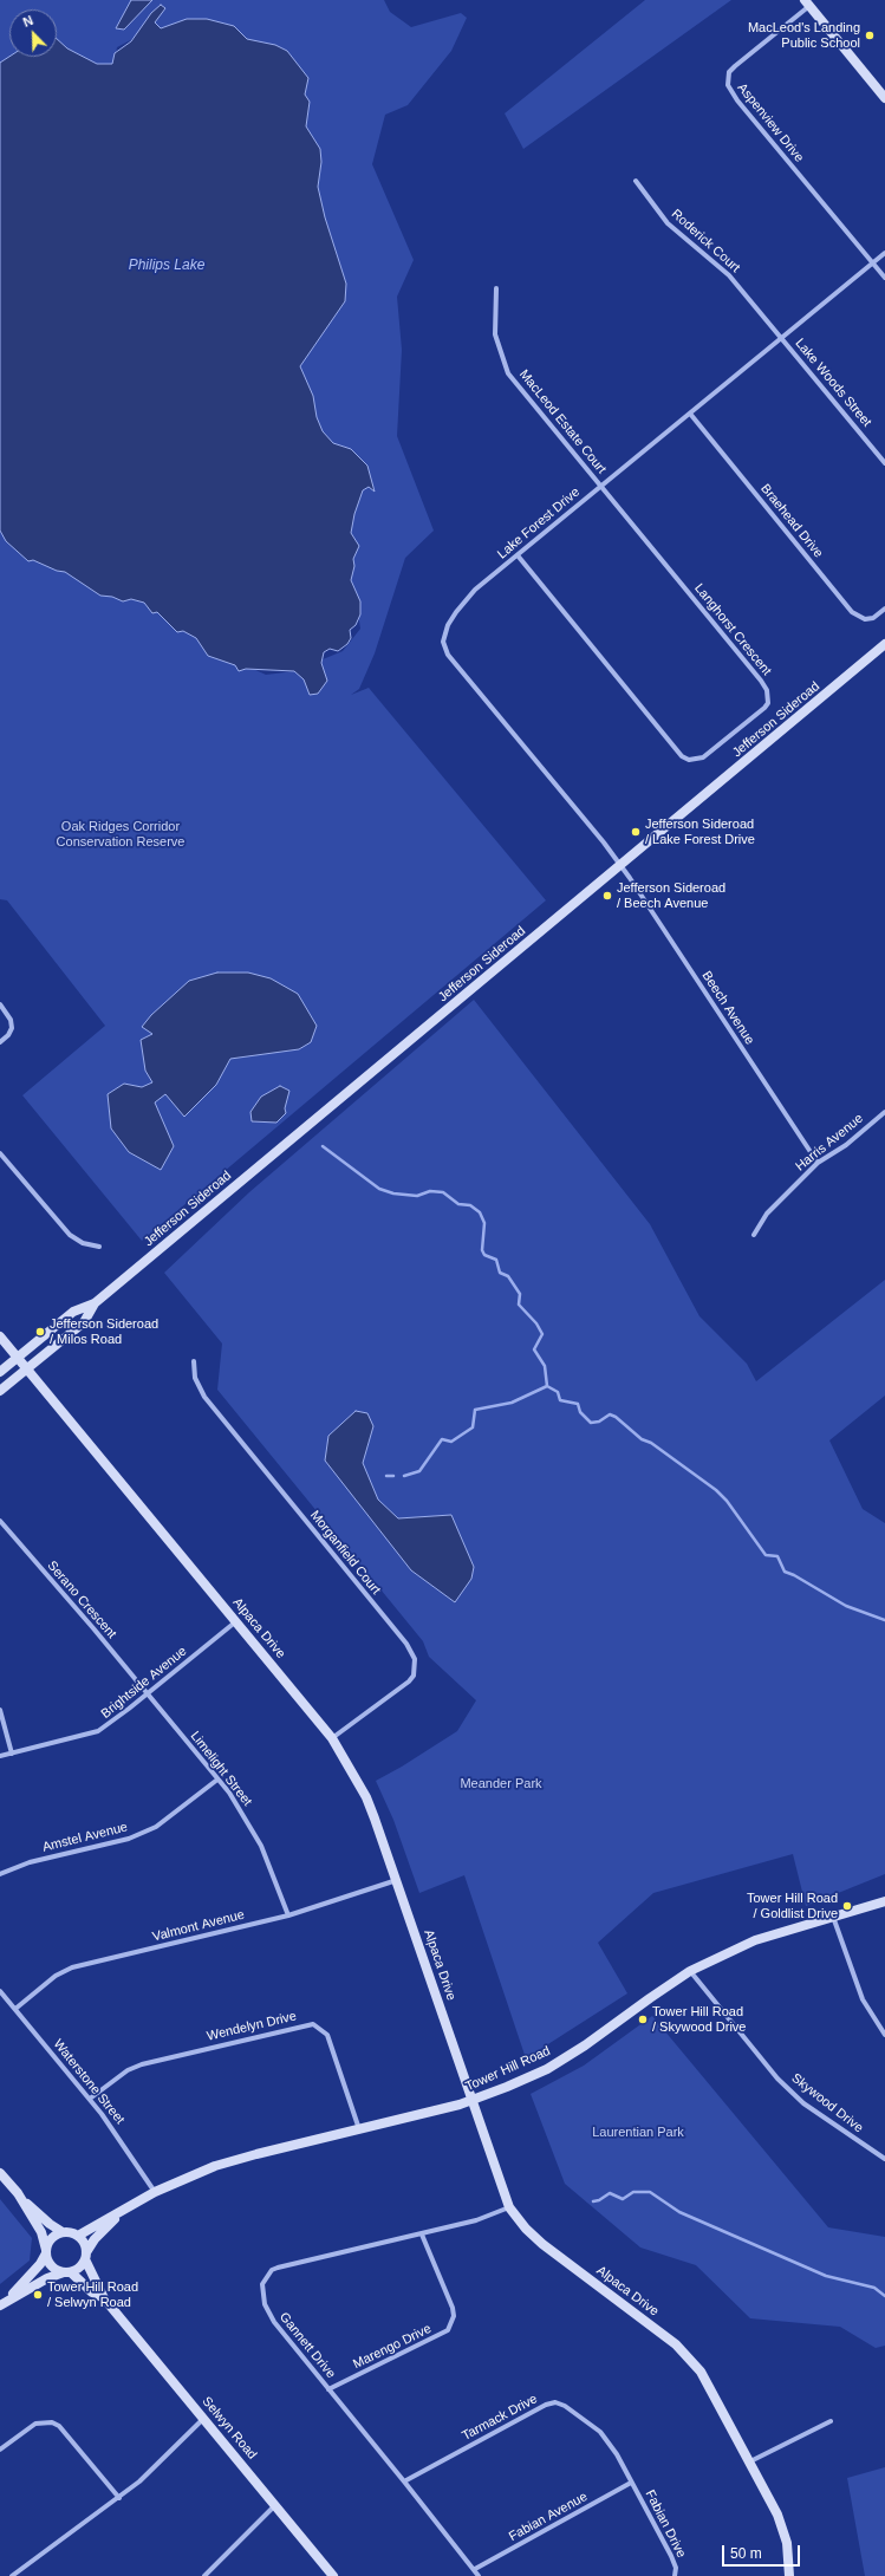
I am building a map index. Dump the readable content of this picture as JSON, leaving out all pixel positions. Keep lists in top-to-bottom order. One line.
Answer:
{"streets":{"street":["Aspenview Drive","Roderick Court","Lake Woods Street","MacLeod Estate Court","Braehead Drive","Lake Forest Drive","Langhorst Crescent","Jefferson Sideroad","Beech Avenue","Harris Avenue","Morganfield Court","Serano Crescent","Alpaca Drive","Brightside Avenue","Limelight Street","Amstel Avenue","Valmont Avenue","Wendelyn Drive","Tower Hill Road","Waterstone Street","Skywood Drive","Gannett Drive","Marengo Drive","Tarmack Drive","Selwyn Road","Fabian Avenue","Fabian Drive"]},"crossings":[["Aspenview Drive","Lake Forest Drive"],["Roderick Court","Lake Woods Street"],["Roderick Court","Lake Forest Drive"],["Lake Woods Street","Lake Forest Drive"],["MacLeod Estate Court","Lake Forest Drive"],["MacLeod Estate Court","Langhorst Crescent"],["Braehead Drive","Lake Forest Drive"],["Lake Forest Drive","Langhorst Crescent"],["Lake Forest Drive","Jefferson Sideroad"],["Lake Forest Drive","Beech Avenue"],["Jefferson Sideroad","Beech Avenue"],["Jefferson Sideroad","Alpaca Drive"],["Beech Avenue","Harris Avenue"],["Morganfield Court","Alpaca Drive"],["Serano Crescent","Brightside Avenue"],["Serano Crescent","Limelight Street"],["Alpaca Drive","Brightside Avenue"],["Alpaca Drive","Valmont Avenue"],["Alpaca Drive","Tower Hill Road"],["Alpaca Drive","Gannett Drive"],["Brightside Avenue","Limelight Street"],["Limelight Street","Amstel Avenue"],["Limelight Street","Valmont Avenue"],["Valmont Avenue","Waterstone Street"],["Wendelyn Drive","Tower Hill Road"],["Wendelyn Drive","Waterstone Street"],["Tower Hill Road","Waterstone Street"],["Tower Hill Road","Skywood Drive"],["Tower Hill Road","Selwyn Road"],["Gannett Drive","Marengo Drive"],["Gannett Drive","Tarmack Drive"],["Gannett Drive","Fabian Avenue"],["Tarmack Drive","Fabian Avenue"],["Tarmack Drive","Fabian Drive"],["Fabian Avenue","Fabian Drive"]],"water":["Philips Lake"],"parks":["Oak Ridges Corridor Conservation Reserve","Meander Park","Laurentian Park"],"places":["MacLeod's Landing Public School","Jefferson Sideroad / Lake Forest Drive","Jefferson Sideroad / Beech Avenue","Jefferson Sideroad / Milos Road","Tower Hill Road / Goldlist Drive","Tower Hill Road / Skywood Drive","Tower Hill Road / Selwyn Road"],"scale_bar":"50 m","north":"top left"}
